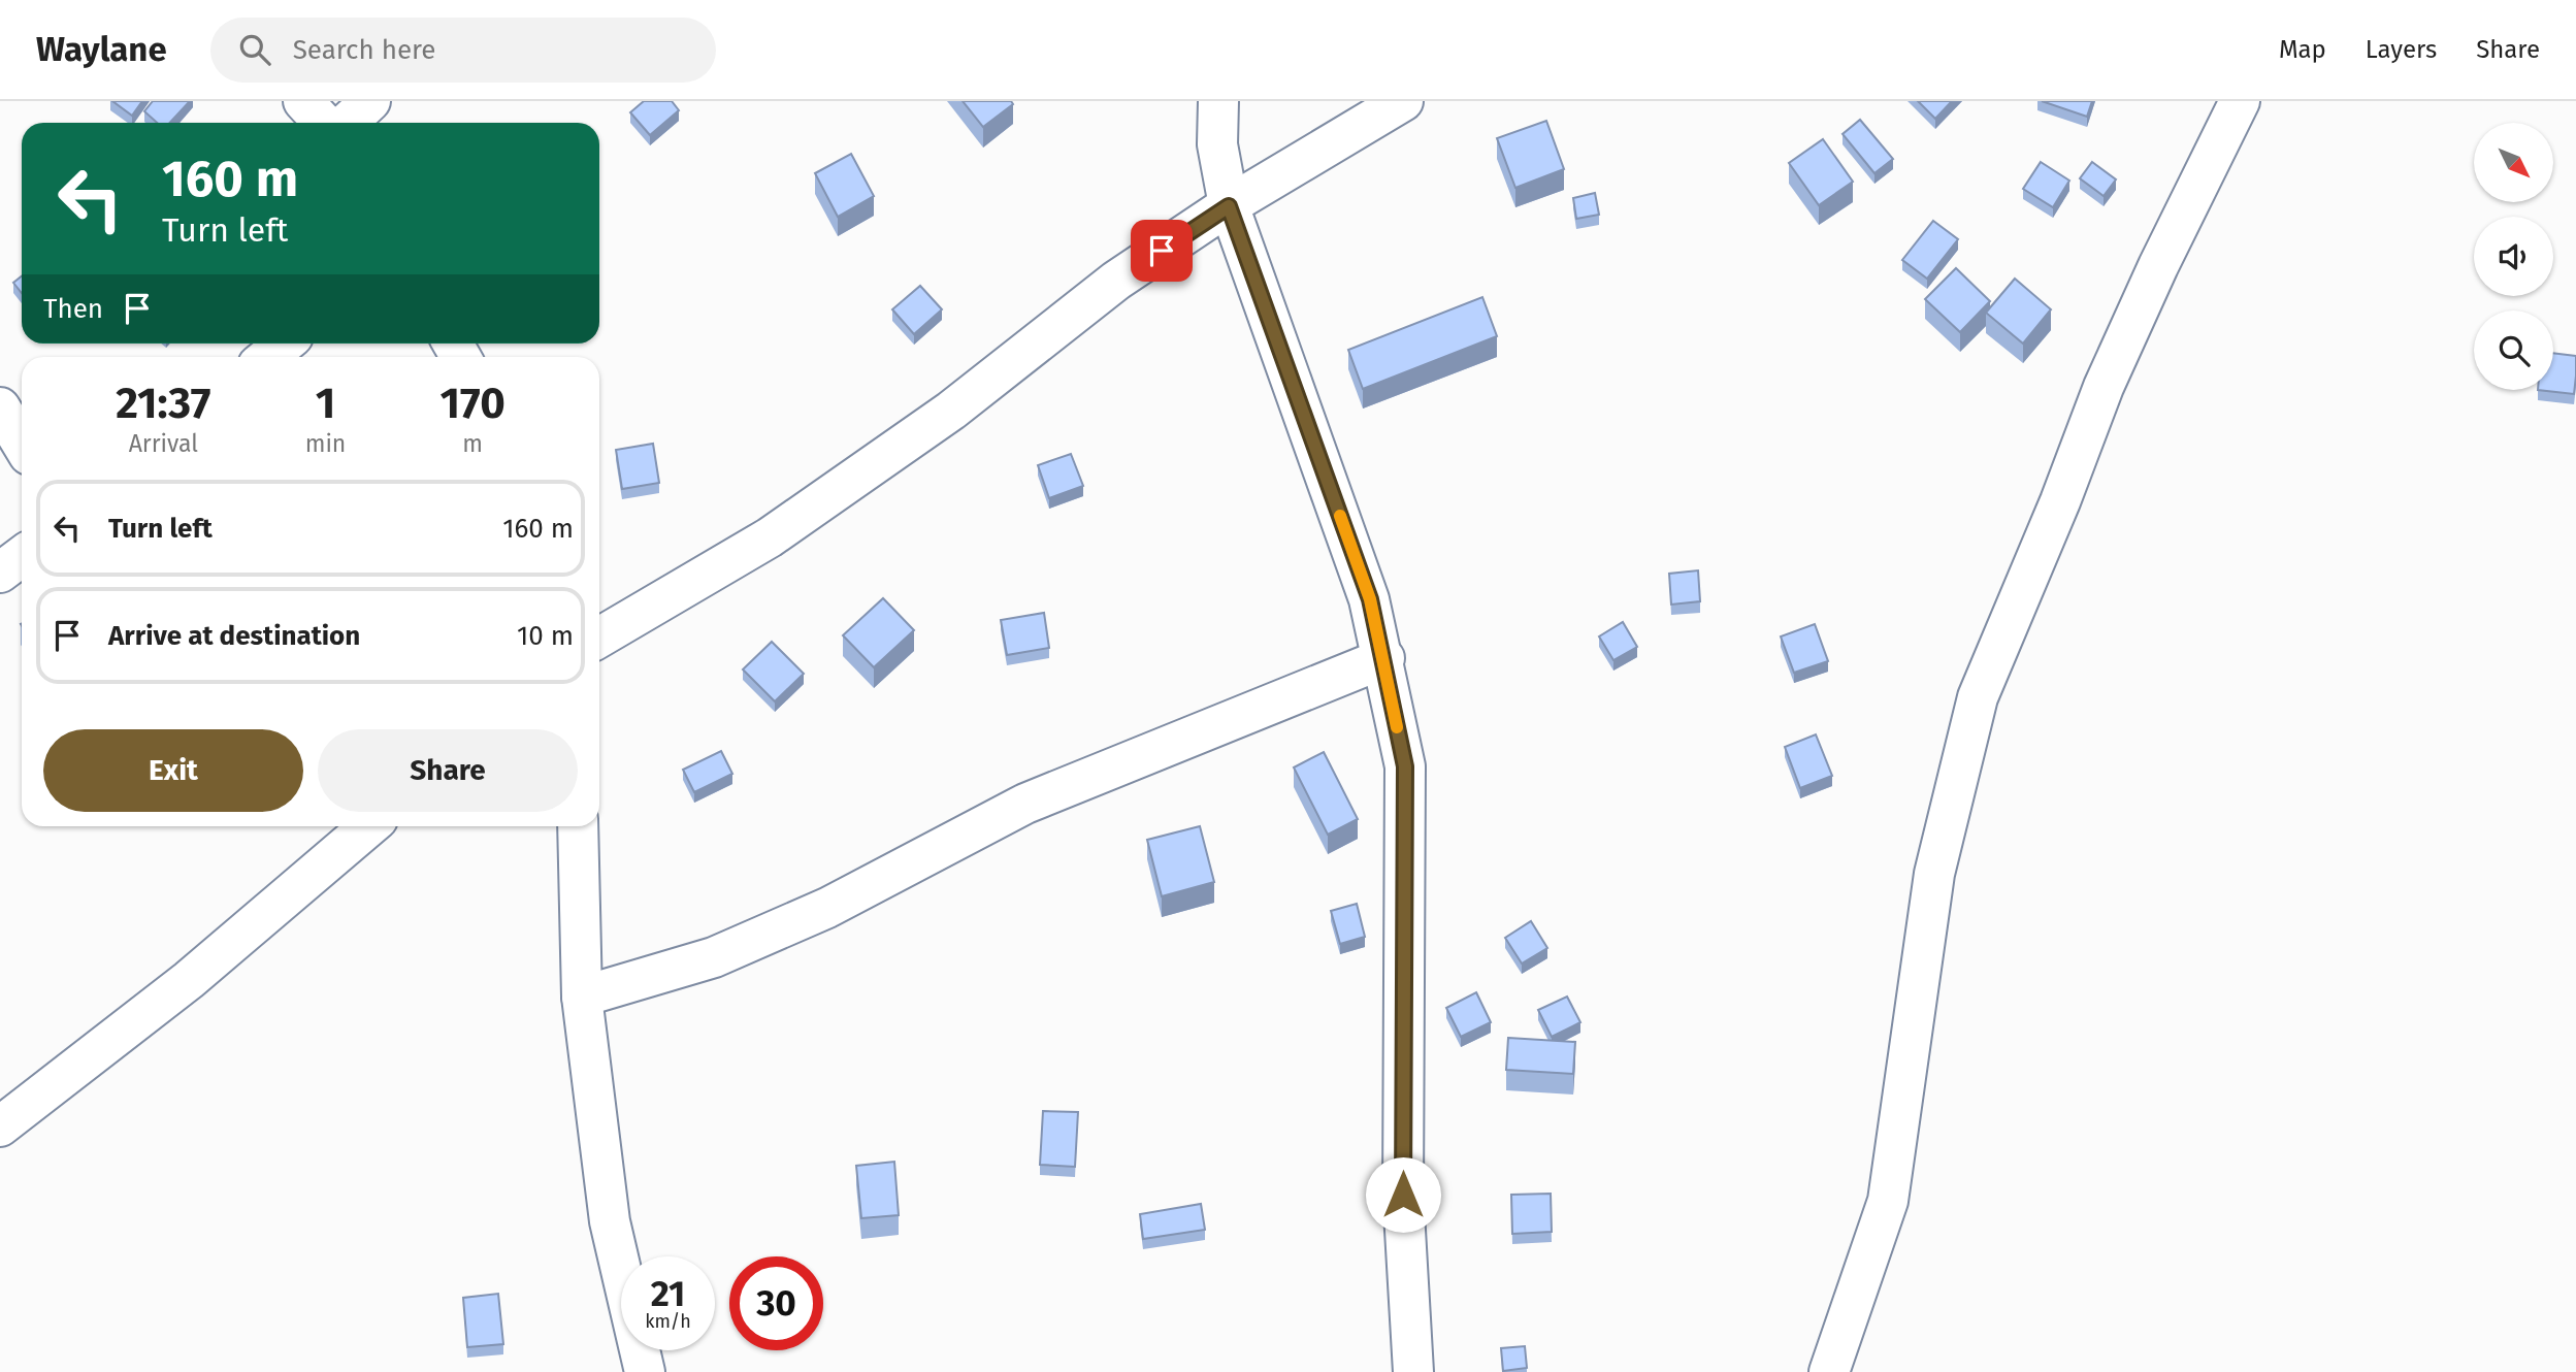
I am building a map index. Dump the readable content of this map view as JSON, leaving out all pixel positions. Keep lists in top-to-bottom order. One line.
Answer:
{"north":"bottom right","page":{"header":"Waylane","search":"Search here","nav":["Map","Layers","Share"],"turn":["160 m","Turn left"],"then":"Then","eta":["21:37","Arrival","1","min","170","m"],"list":[{"name":"Turn left","value":"160 m"},{"name":"Arrive at destination","value":"10 m"}],"buttons":["Exit","Share"],"speed":"21 km/h","limit":"30"}}
